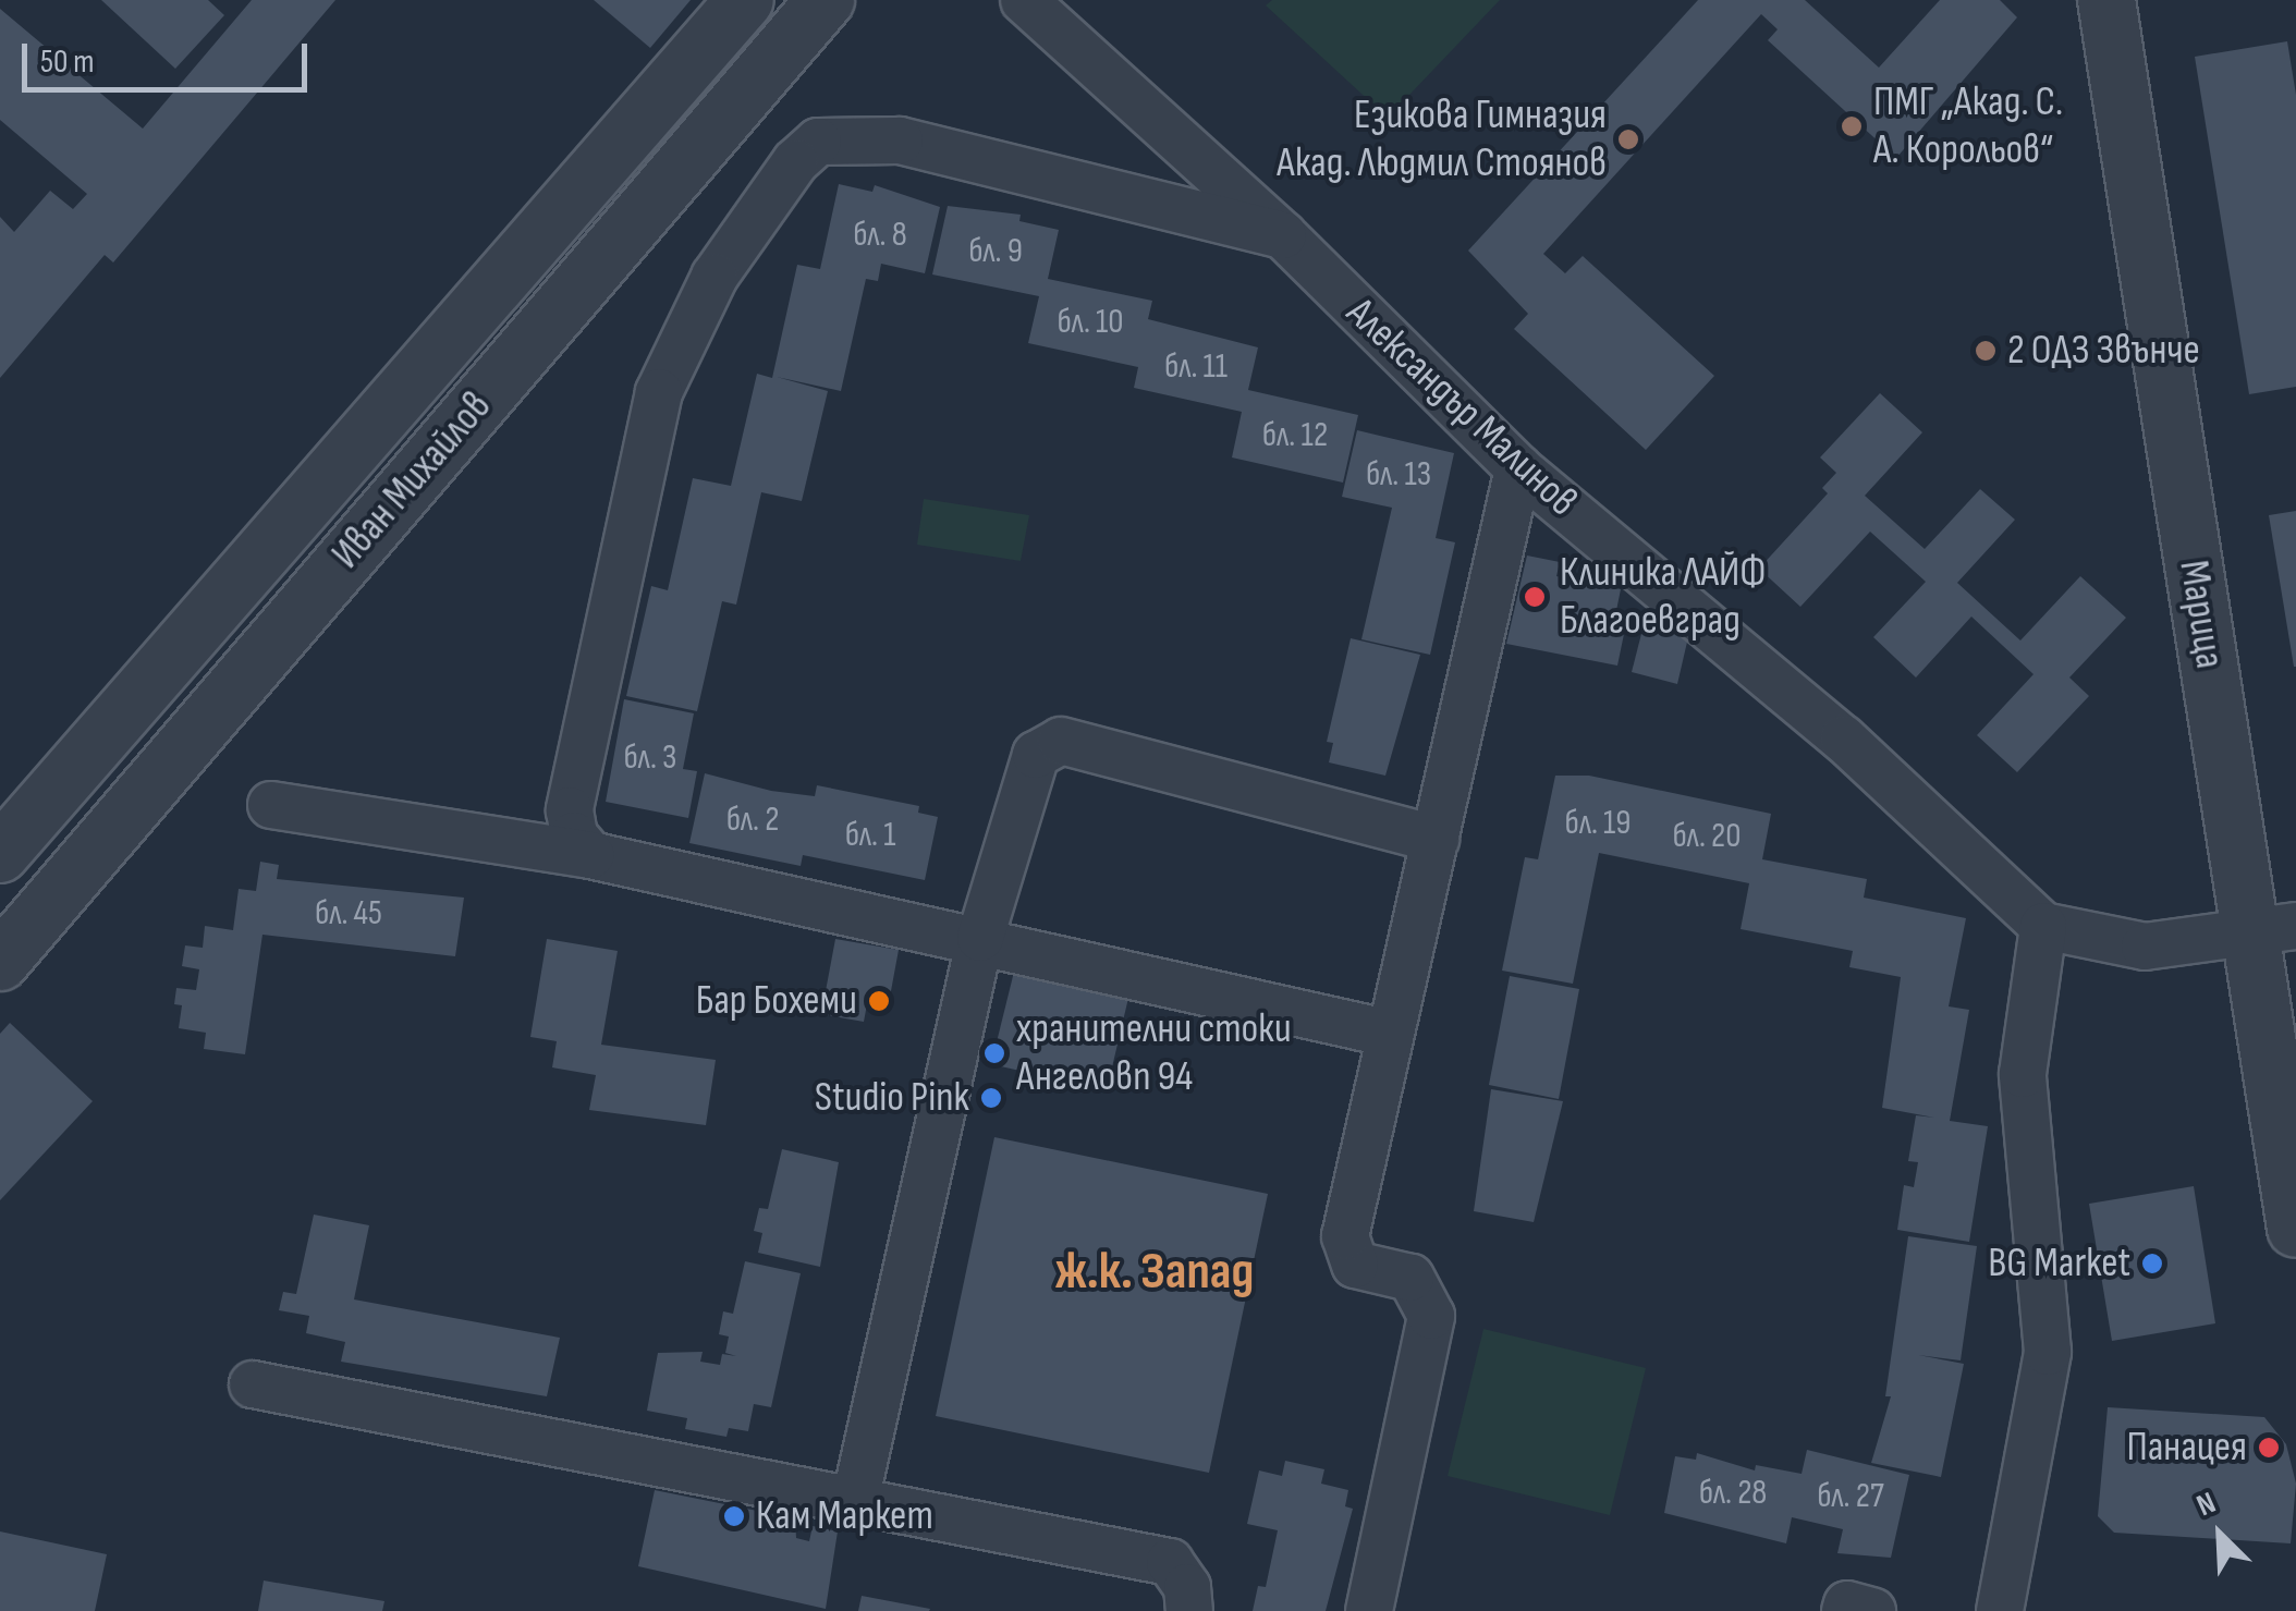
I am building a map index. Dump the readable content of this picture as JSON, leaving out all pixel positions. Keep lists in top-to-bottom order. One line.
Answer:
{"streets":{"street":["Александър Малинов","Иван Михайлов","Марица"]},"districts":["ж.к. Запад"],"places":["ПМГ „Акад. С. А. Корольов“","Езикова Гимназия Акад. Людмил Стоянов","2 ОДЗ Звънче","Клиника ЛАЙФ Благоевград","Бар Бохеми","хранителни стоки Ангеловп 94","Studio Pink","BG Market","Панацея","Кам Маркет"],"house_numbers":["бл. 8","бл. 9","бл. 10","бл. 11","бл. 12","бл. 13","бл. 3","бл. 2","бл. 19","бл. 1","бл. 20","бл. 45","бл. 28","бл. 27"],"scale_bar":"50 m","north":"top left"}
